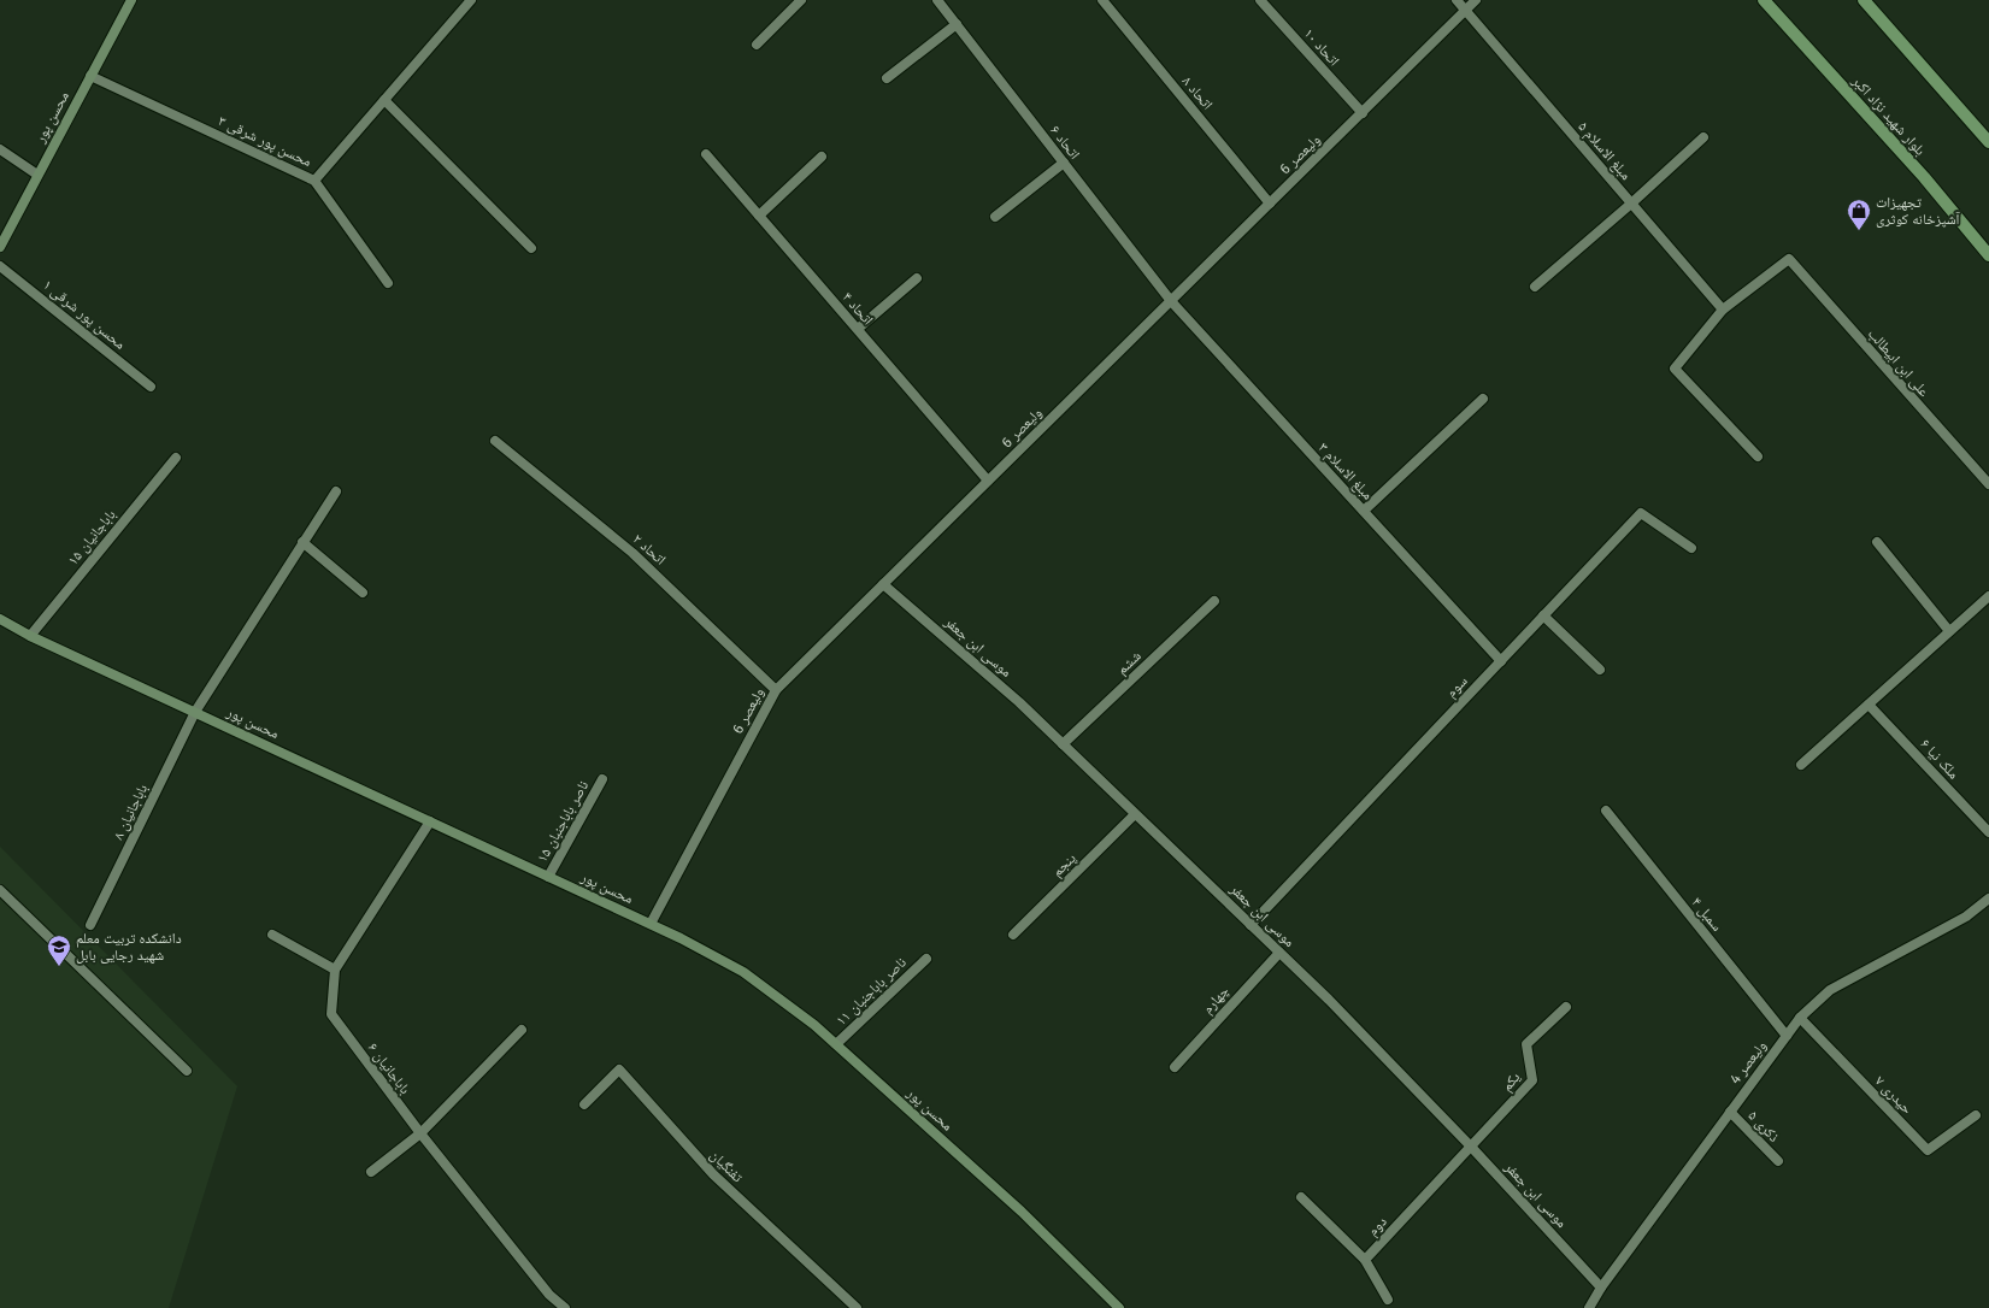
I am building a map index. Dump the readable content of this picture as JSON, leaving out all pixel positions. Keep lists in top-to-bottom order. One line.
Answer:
{"streets":{"main road":["بلوار شهید نژاد اکبر","محسن پور"],"street":["اتحاد ۱۰","اتحاد ۸","محسن پور شرقی ۳","اتحاد ۶","مبلغ الاسلام ۵","ولیعصر 6","اتحاد ۴","محسن پور شرقی ۱","علی ابن ابیطالب","مبلغ الاسلام ۳","باباجانیان ۱۵","اتحاد ۲","موسی ابن جعفر","ششم","سوم","ملک نیا ۶","باباجانیان ۸","ناصر باباجنبان ۱۵","پنجم","سمبل ۴","ناصر باباجنبان ۱۱","چهارم","ولیعصر 4","باباجانیان ۶","یکم","حیدری ۷","ذکری ۵","تفنگیان","دوم"]},"crossings":[["اتحاد ۱۰","ولیعصر 6"],["اتحاد ۸","ولیعصر 6"],["محسن پور","محسن پور شرقی ۳"],["محسن پور","ولیعصر 6"],["محسن پور","باباجانیان ۱۵"],["محسن پور","باباجانیان ۸"],["محسن پور","ناصر باباجنبان ۱۵"],["محسن پور","ناصر باباجنبان ۱۱"],["محسن پور","باباجانیان ۶"],["اتحاد ۶","ولیعصر 6"],["اتحاد ۶","مبلغ الاسلام ۳"],["مبلغ الاسلام ۵","ولیعصر 6"],["مبلغ الاسلام ۵","علی ابن ابیطالب"],["ولیعصر 6","اتحاد ۴"],["ولیعصر 6","مبلغ الاسلام ۳"],["ولیعصر 6","اتحاد ۲"],["ولیعصر 6","موسی ابن جعفر"],["مبلغ الاسلام ۳","سوم"],["موسی ابن جعفر","ششم"],["موسی ابن جعفر","سوم"],["موسی ابن جعفر","پنجم"],["موسی ابن جعفر","چهارم"],["موسی ابن جعفر","ولیعصر 4"],["موسی ابن جعفر","یکم"],["موسی ابن جعفر","دوم"],["سمبل ۴","ولیعصر 4"],["ولیعصر 4","حیدری ۷"],["ولیعصر 4","ذکری ۵"],["یکم","دوم"]],"places":{"shop":["تجهیزات آشپزخانه کوثری"],"school or university":["دانشکده تربیت معلم شهید رجایی بابل"]}}
